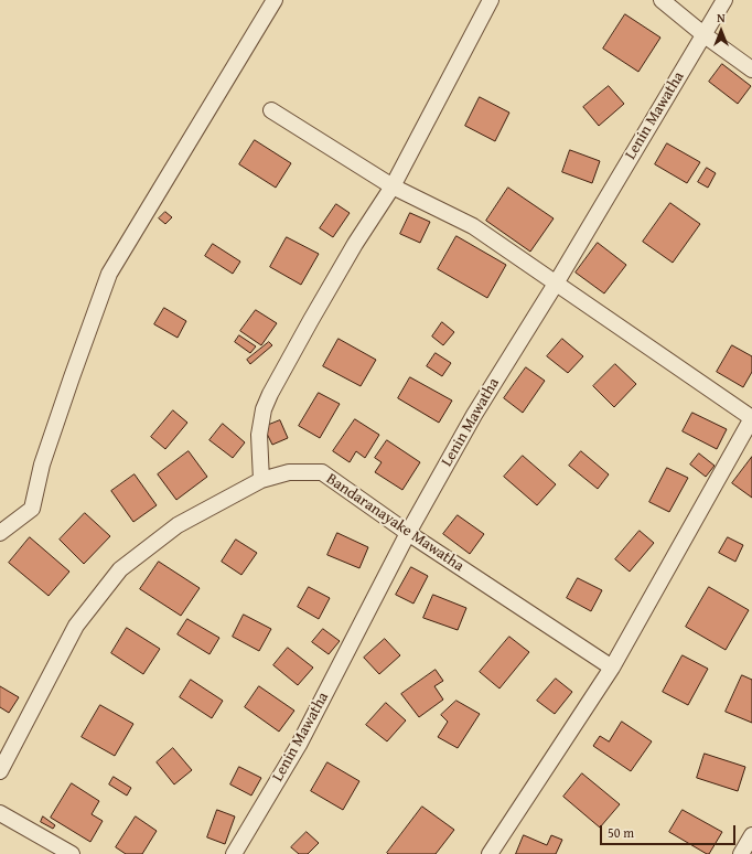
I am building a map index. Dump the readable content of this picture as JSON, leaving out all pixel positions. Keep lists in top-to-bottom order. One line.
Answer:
{"streets":{"street":["Lenin Mawatha","Bandaranayake Mawatha"]},"crossings":[["Lenin Mawatha","Bandaranayake Mawatha"]],"scale_bar":"50 m","north":"top"}
